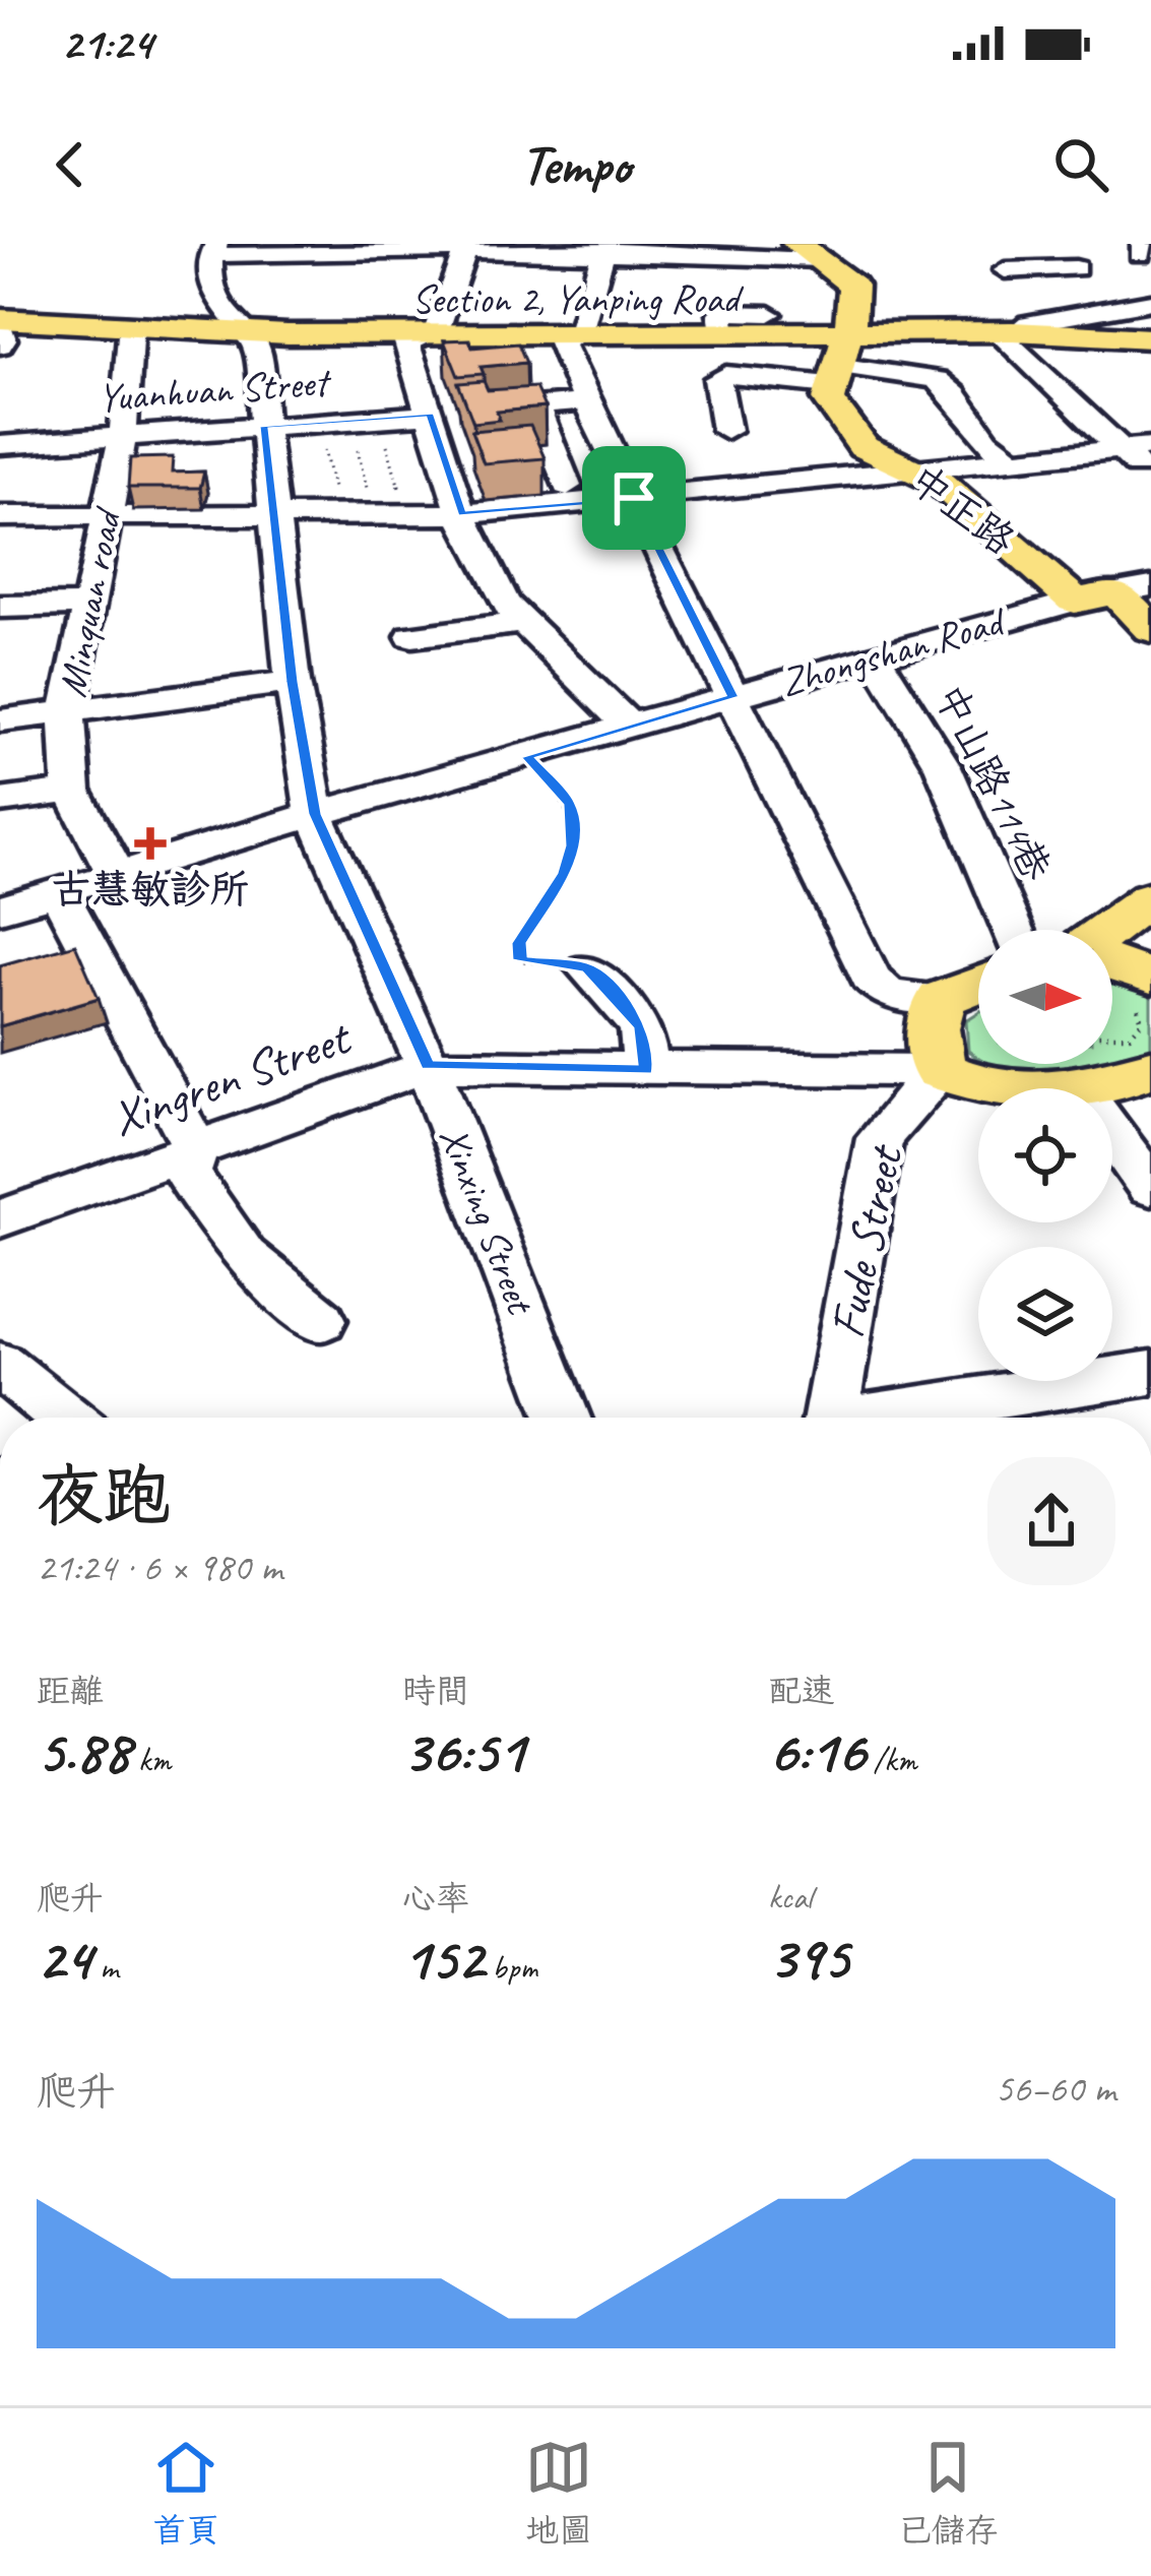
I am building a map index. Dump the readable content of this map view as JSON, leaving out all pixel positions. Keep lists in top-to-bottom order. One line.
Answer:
{"streets":{"main road":["Section 2, Yanping Road","中正路","Zhongshan Road"],"street":["Yuanhuan Street","Minquan road","中山路114巷","Xingren Street","Xinxing Street","Fude Street"]},"crossings":[["Section 2, Yanping Road","中正路"],["Section 2, Yanping Road","Minquan road"],["Section 2, Yanping Road","Xinxing Street"],["Yuanhuan Street","Minquan road"],["Yuanhuan Street","Xinxing Street"],["中正路","Zhongshan Road"],["Minquan road","Zhongshan Road"],["Zhongshan Road","中山路114巷"],["Zhongshan Road","Xinxing Street"],["Xingren Street","Xinxing Street"],["Xingren Street","Fude Street"]],"places":{"health":["古慧敏診所"]},"north":"right","page":{"status":"21:24","header":"Tempo","heading":["夜跑","21:24 · 6 × 980 m"],"stats":[["距離","5.88 km"],["時間","36:51"],["配速","6:16 /km"],["爬升","24 m"],["心率","152 bpm"],["kcal","395"]],"chart":["爬升","56–60 m"],"tabs":["首頁","地圖","已儲存"]}}
